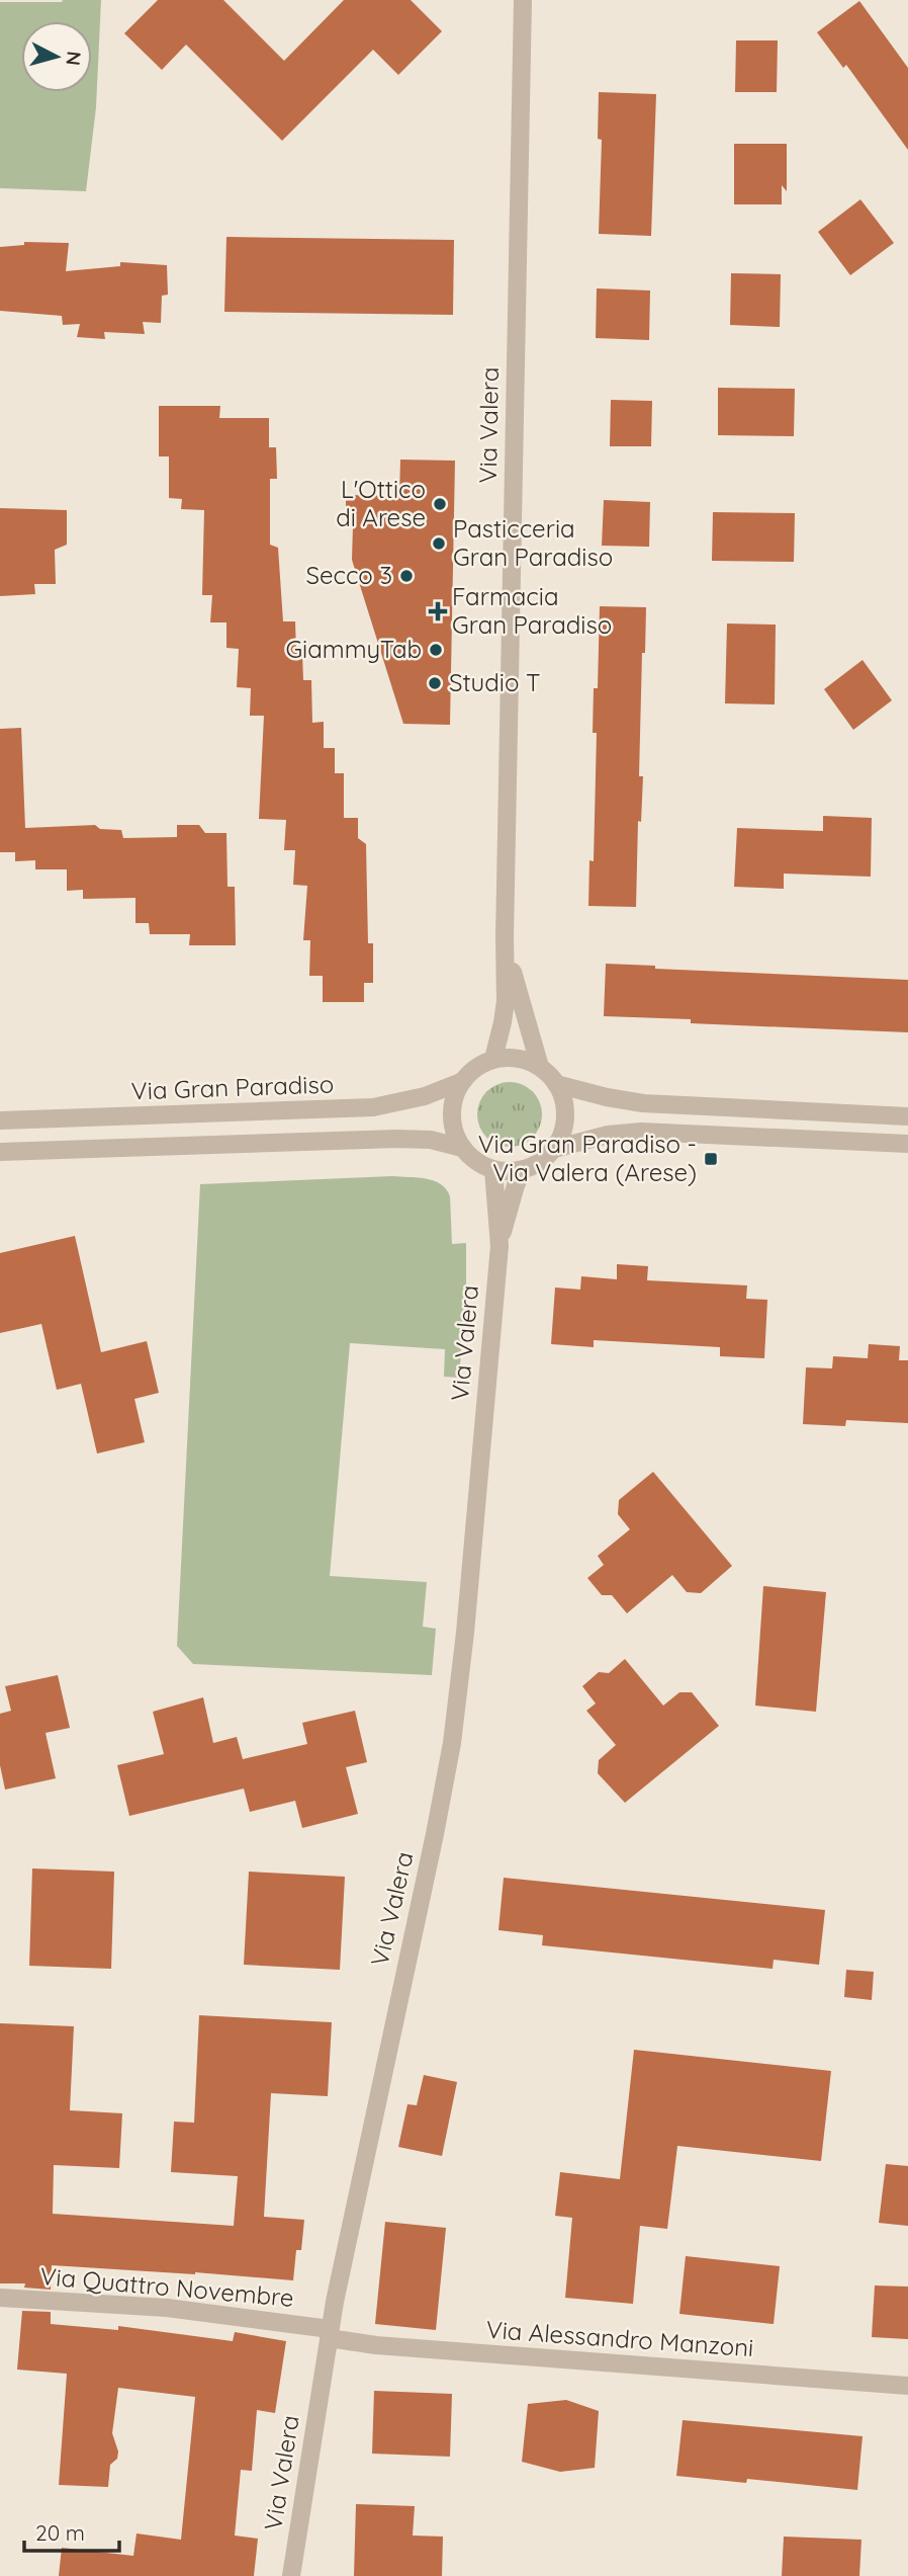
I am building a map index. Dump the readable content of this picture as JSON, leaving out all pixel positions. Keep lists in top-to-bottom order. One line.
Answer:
{"streets":{"street":["Via Valera","Via Gran Paradiso","Via Quattro Novembre","Via Alessandro Manzoni"]},"crossings":[["Via Valera","Via Gran Paradiso"],["Via Valera","Via Quattro Novembre"],["Via Valera","Via Alessandro Manzoni"],["Via Quattro Novembre","Via Alessandro Manzoni"]],"places":{"other":["L'Ottico di Arese","Pasticceria Gran Paradiso","Secco 3","GiammyTab","Studio T"],"health":["Farmacia Gran Paradiso"],"transit":["Via Gran Paradiso - Via Valera (Arese)"]},"scale_bar":"20 m","north":"right"}
